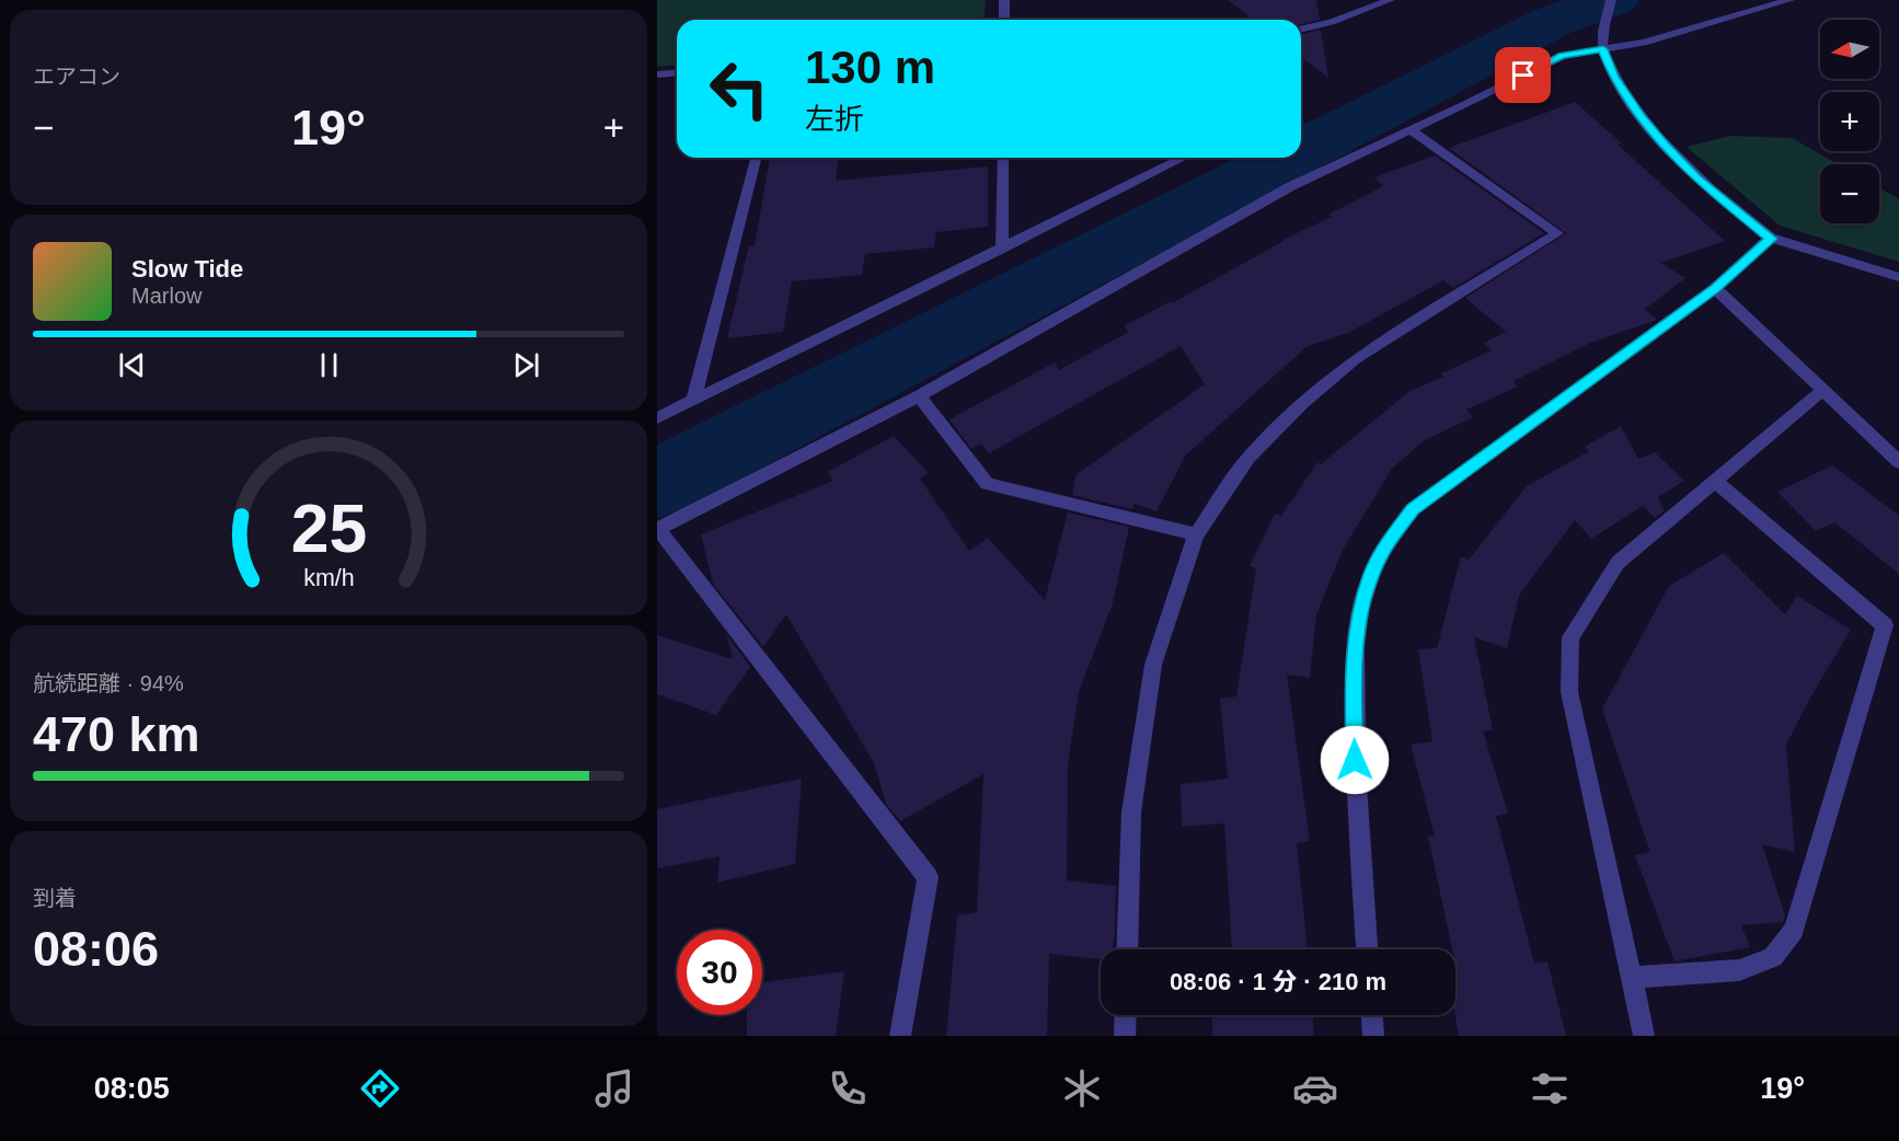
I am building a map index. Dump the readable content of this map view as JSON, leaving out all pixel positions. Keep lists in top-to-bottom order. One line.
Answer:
{"north":"left","page":{"tile":["エアコン",["航続距離 · 94%","470 km"],["到着","08:06"]],"map_buttons":["+","−"],"turn":["130 m","左折"],"heat":["−","19°","+"],"song":["Slow Tide","Marlow"],"limit":"30","trip":"08:06 · 1 分 · 210 m","tabs":["08:05","19°"],"gauge":["25","km/h"]}}
